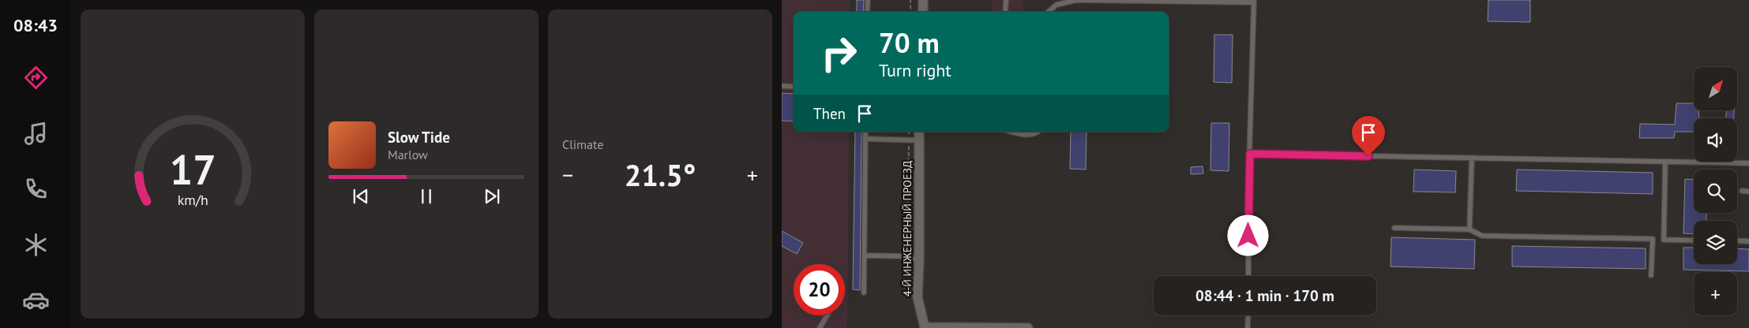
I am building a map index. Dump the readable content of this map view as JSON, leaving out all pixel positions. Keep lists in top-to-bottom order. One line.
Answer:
{"streets":{"street":["4-Й ИНЖЕНЕРНЫЙ ПРОЕЗД"]},"north":"top right","page":{"tabs":"08:43","tile":"Climate","turn":["70 m","Turn right"],"map_buttons":"+","then":"Then","song":["Slow Tide","Marlow"],"heat":["−","21.5°","+"],"limit":"20","trip":"08:44 · 1 min · 170 m","gauge":["17","km/h"]}}
